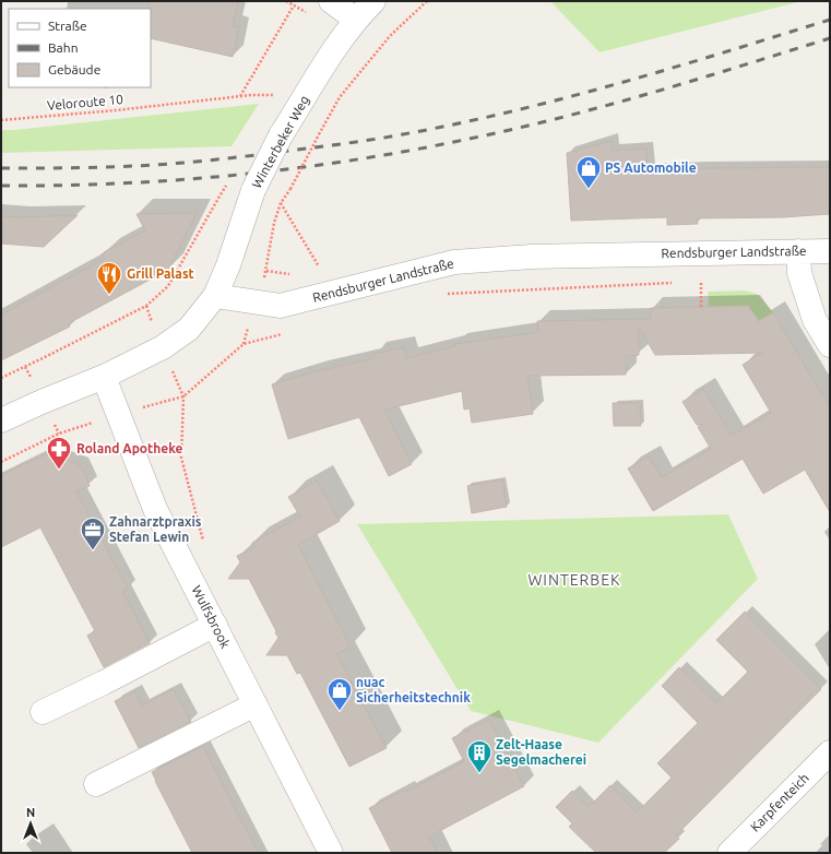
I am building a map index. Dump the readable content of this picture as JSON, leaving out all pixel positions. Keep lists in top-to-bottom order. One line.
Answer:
{"streets":{"street":["Winterbeker Weg","Rendsburger Landstraße","Wulfsbrook","Karpfenteich"],"path":["Veloroute 10"]},"crossings":[["Winterbeker Weg","Rendsburger Landstraße"]],"districts":["WINTERBEK"],"places":{"shop":["PS Automobile","nuac Sicherheitstechnik"],"restaurant":["Grill Palast"],"pharmacy":["Roland Apotheke"],"office":["Zahnarztpraxis Stefan Lewin"],"building":["Zelt-Haase Segelmacherei"]},"legend":["Straße","Bahn","Gebäude"],"north":"top"}
